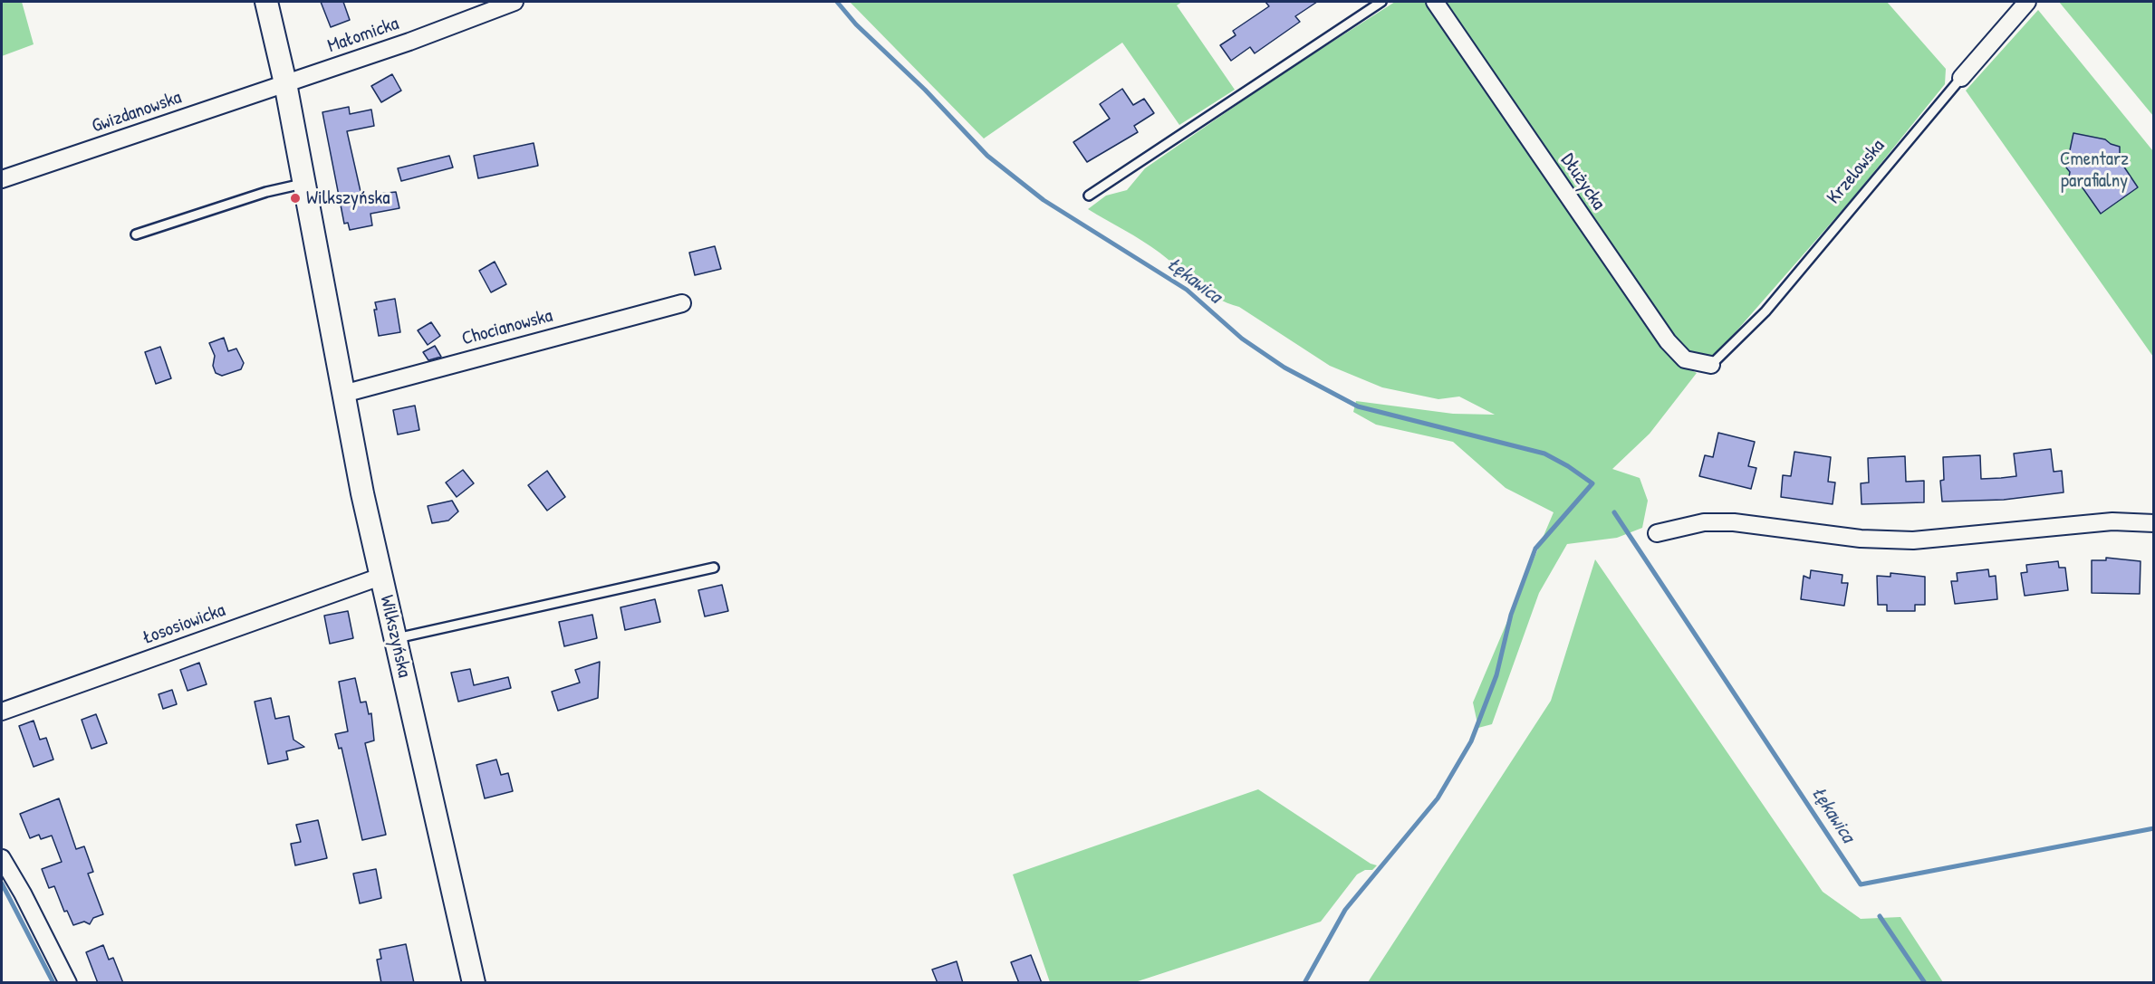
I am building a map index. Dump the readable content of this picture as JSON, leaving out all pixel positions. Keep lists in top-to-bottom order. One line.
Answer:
{"streets":{"street":["Małomicka","Gwizdanowska","Krzelowska","Dłużycka","Chocianowska","Łososiowicka","Wilkszyńska"]},"crossings":[["Małomicka","Gwizdanowska"],["Małomicka","Wilkszyńska"],["Gwizdanowska","Wilkszyńska"],["Krzelowska","Dłużycka"],["Chocianowska","Wilkszyńska"],["Łososiowicka","Wilkszyńska"]],"water":["Łękawica"],"parks":["Cmentarz parafialny"],"places":["Wilkszyńska"]}
